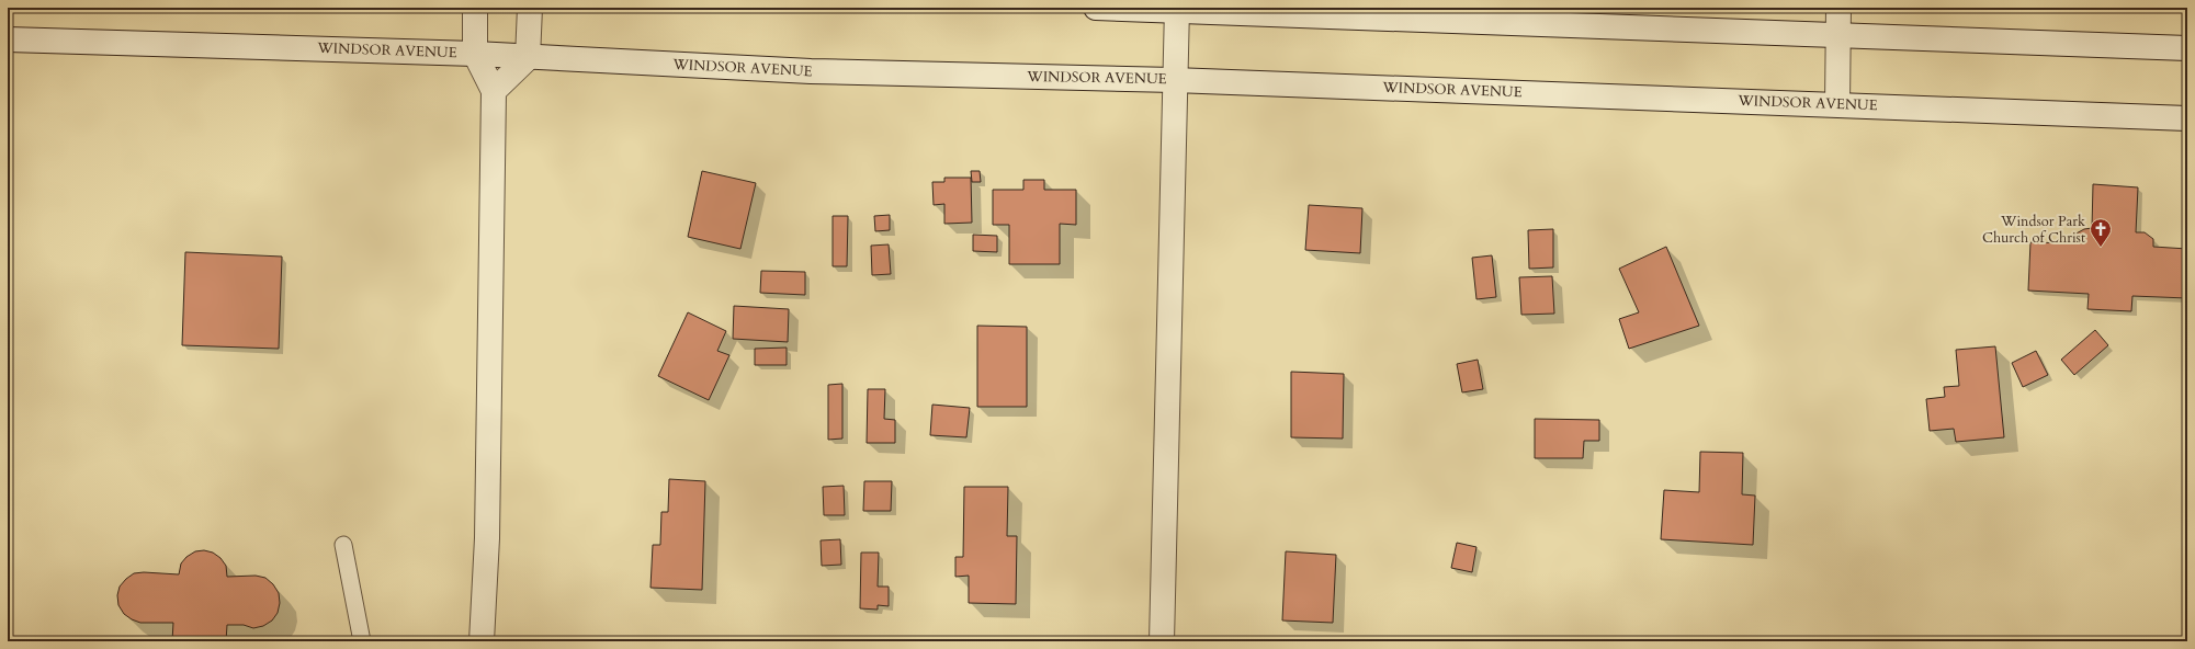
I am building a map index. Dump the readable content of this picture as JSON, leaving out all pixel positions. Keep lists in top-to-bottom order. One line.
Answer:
{"streets":{"main road":["WINDSOR AVENUE"]},"places":{"church":["Windsor Park Church of Christ"]}}
